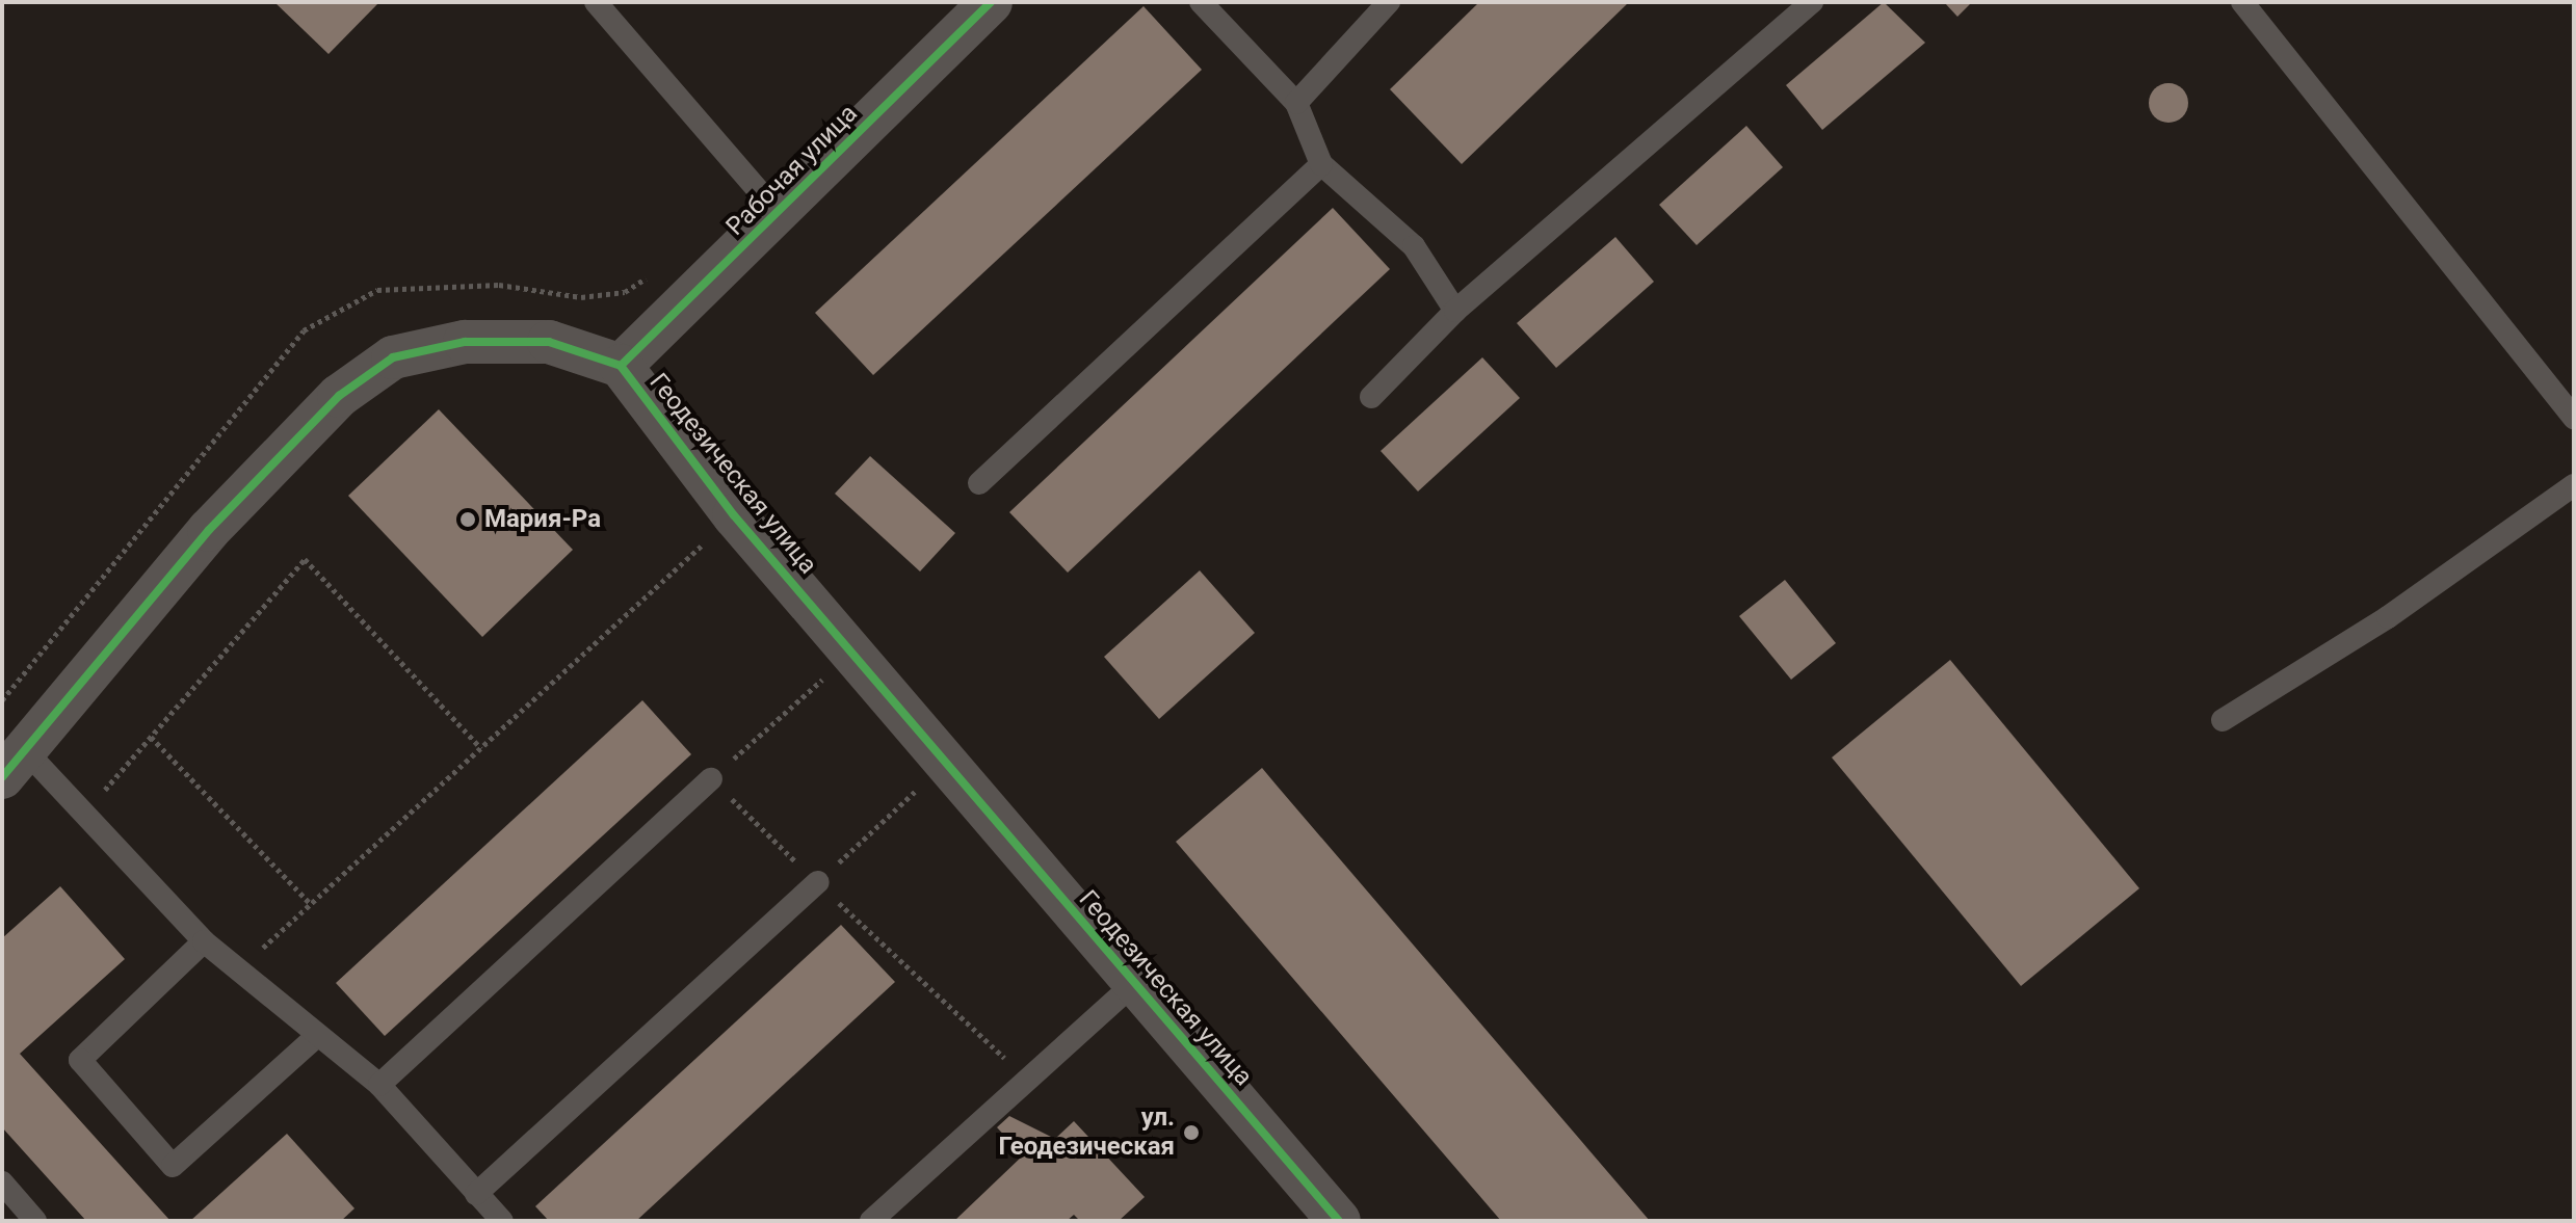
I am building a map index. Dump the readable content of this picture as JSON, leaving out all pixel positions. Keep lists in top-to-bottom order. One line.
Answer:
{"streets":{"street":["Рабочая улица","Геодезическая улица"]},"crossings":[["Рабочая улица","Геодезическая улица"]],"places":["Мария-Ра","ул. Геодезическая"]}
